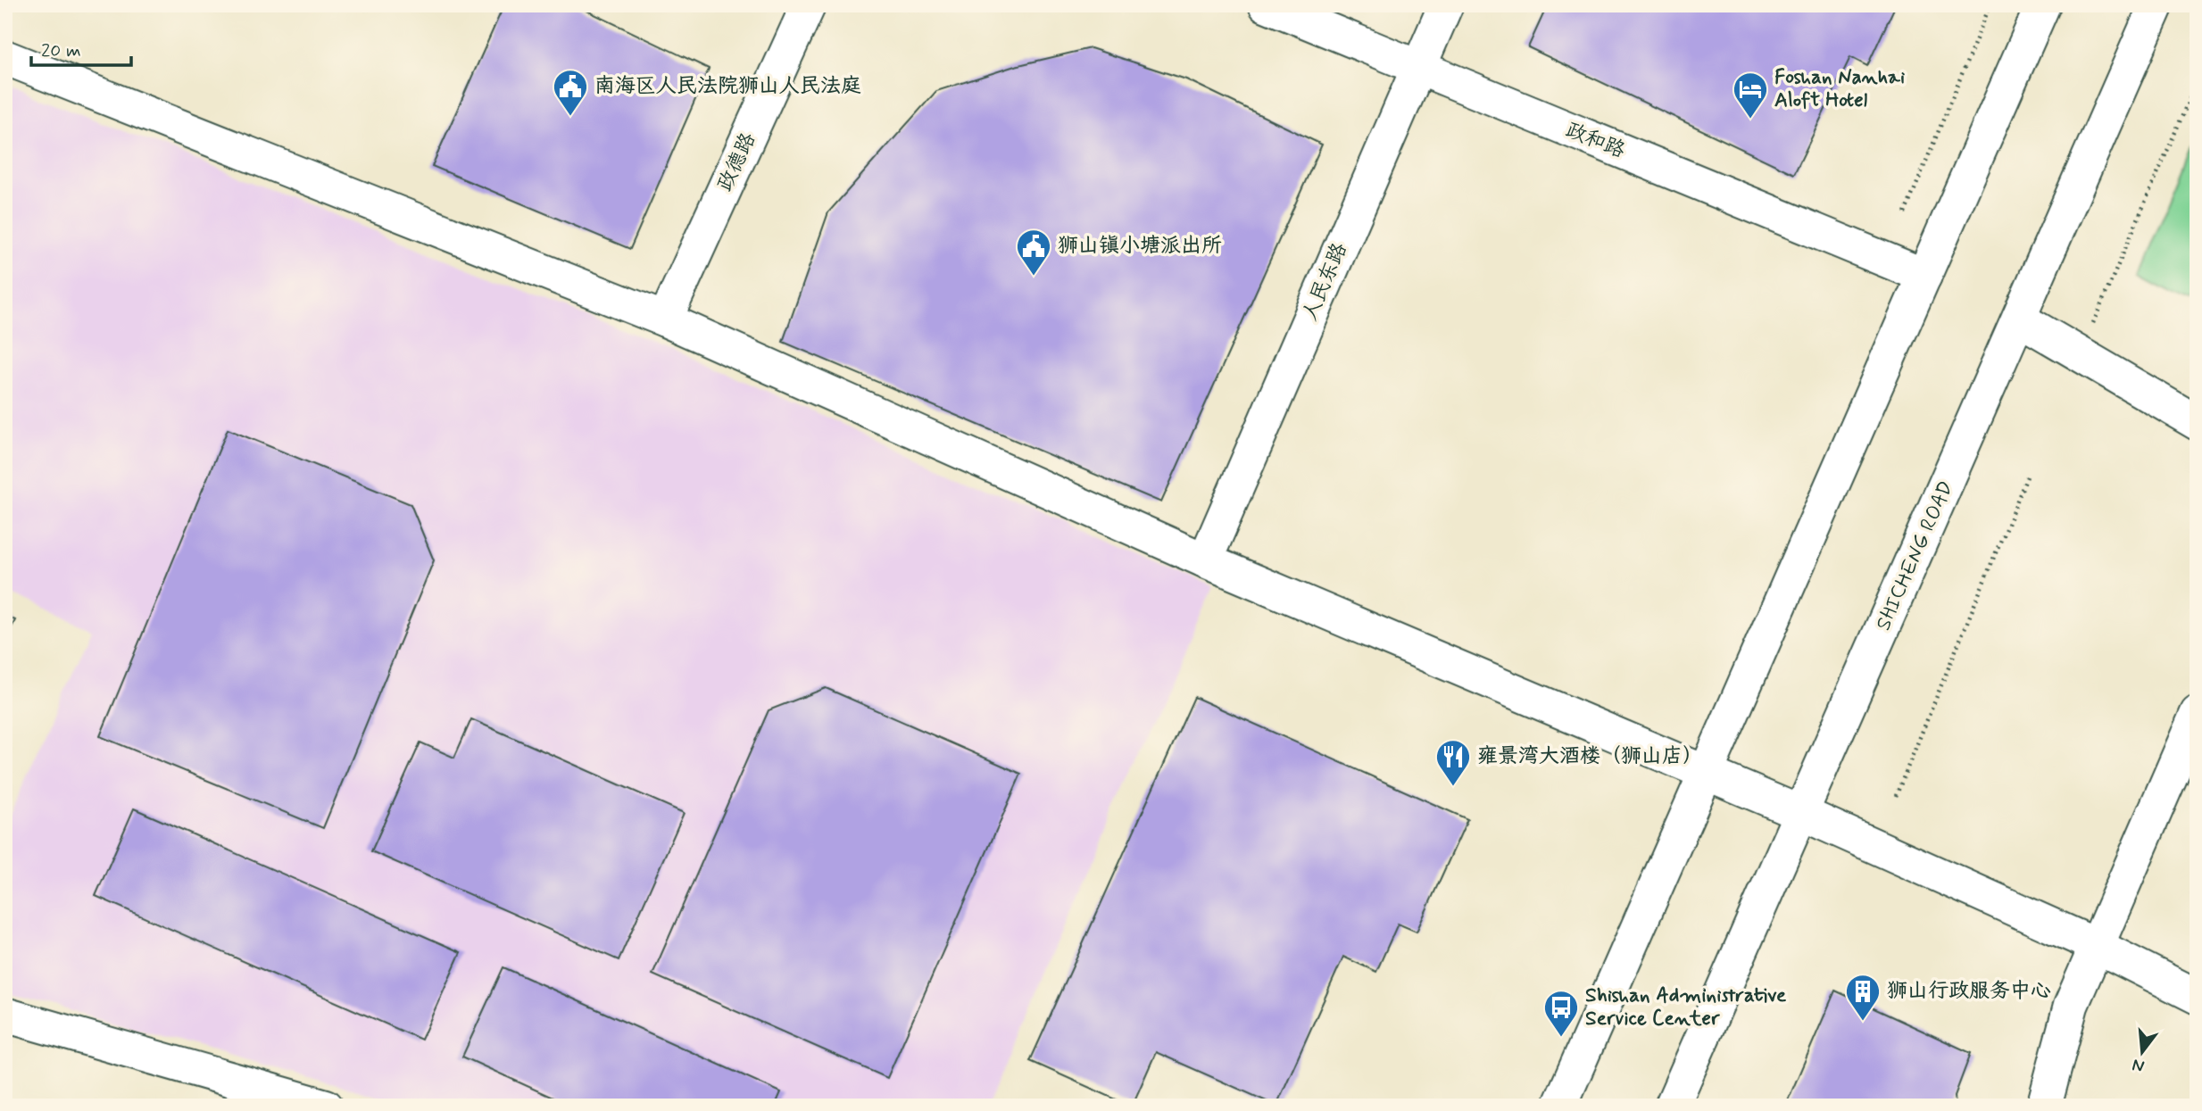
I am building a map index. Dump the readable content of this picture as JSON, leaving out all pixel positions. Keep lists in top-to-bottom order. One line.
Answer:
{"streets":{"street":["政和路","政德路","人民东路","SHICHENG ROAD"]},"crossings":[["政和路","人民东路"]],"places":{"public building":["南海区人民法院狮山人民法庭","狮山镇小塘派出所"],"hotel":["Foshan Nanhai Aloft Hotel"],"restaurant":["雍景湾大酒楼（狮山店）"],"building":["狮山行政服务中心"],"bus stop":["Shishan Administrative Service Center"]},"scale_bar":"20 m","north":"bottom"}
